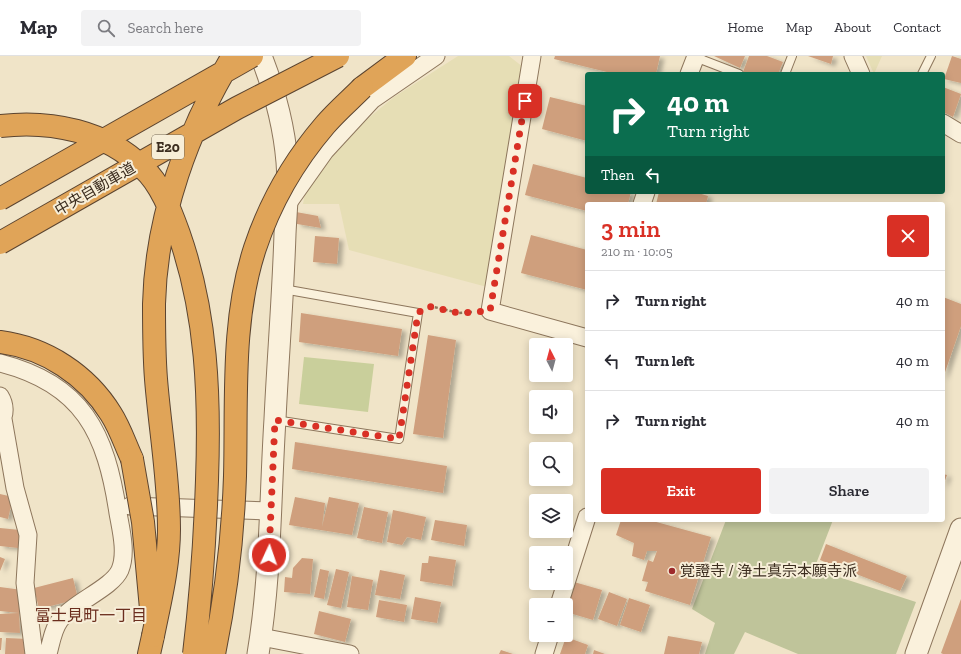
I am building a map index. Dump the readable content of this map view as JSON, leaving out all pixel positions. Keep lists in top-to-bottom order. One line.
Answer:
{"streets":{"highway":["E20","中央自動車道"]},"districts":["富士見町一丁目"],"places":["覚證寺 / 浄土真宗本願寺派"],"north":"top","page":{"header":"Map","search":"Search here","nav":["Home","Map","About","Contact"],"turn":["40 m","Turn right"],"then":"Then","heading":["3 min","210 m · 10:05"],"list":[{"name":"Turn right","value":"40 m"},{"name":"Turn left","value":"40 m"},{"name":"Turn right","value":"40 m"}],"map_buttons":["+","−"],"buttons":["Exit","Share"]}}
